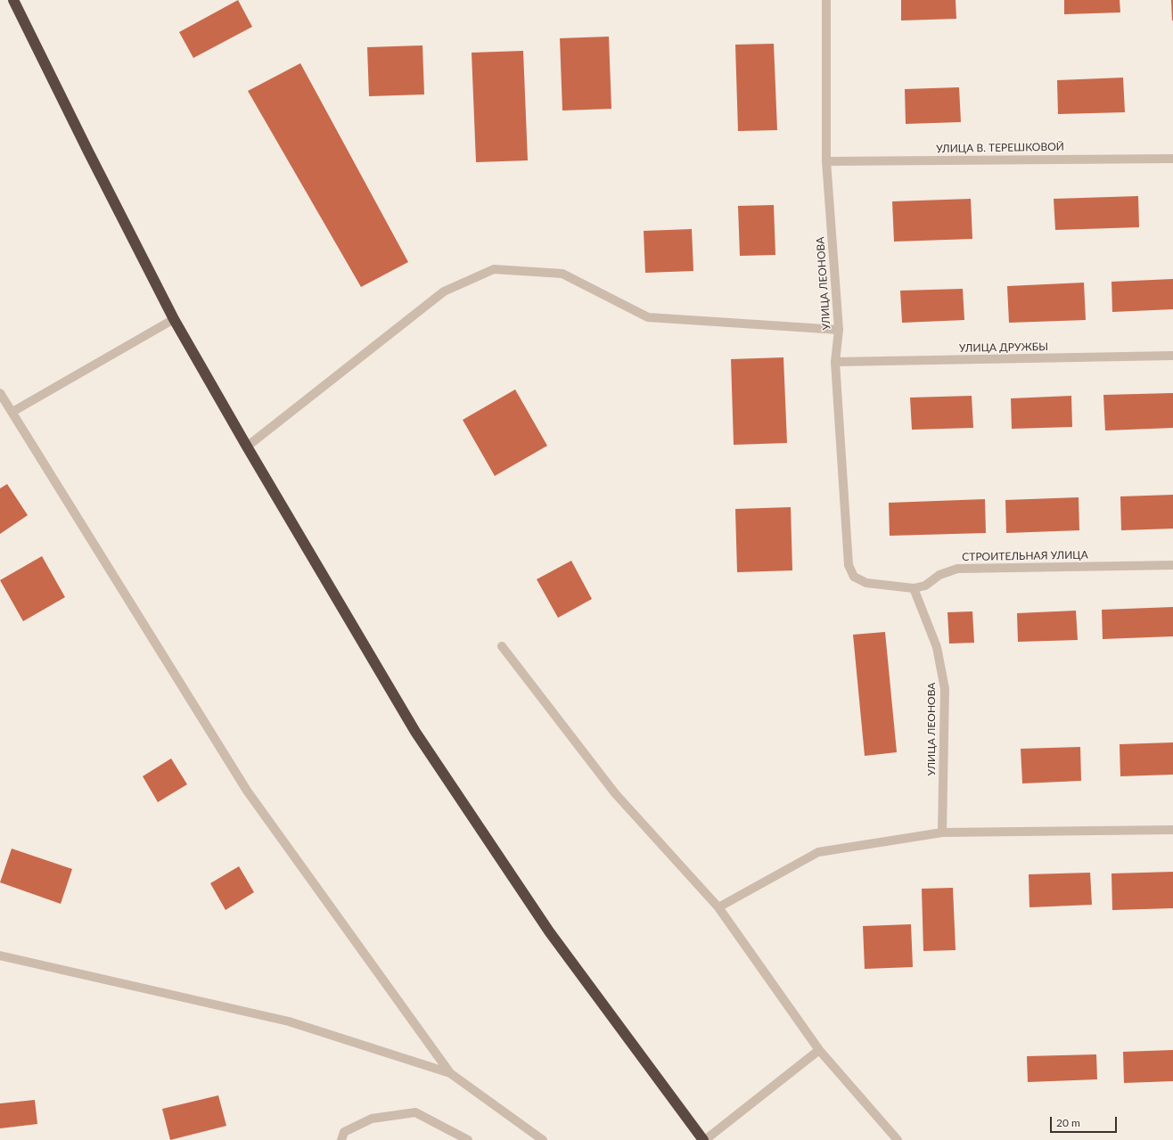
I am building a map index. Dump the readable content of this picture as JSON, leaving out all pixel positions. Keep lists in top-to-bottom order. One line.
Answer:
{"streets":{"street":["УЛИЦА В. ТЕРЕШКОВОЙ","УЛИЦА ЛЕОНОВА","УЛИЦА ДРУЖБЫ","СТРОИТЕЛЬНАЯ УЛИЦА"]},"crossings":[["УЛИЦА В. ТЕРЕШКОВОЙ","УЛИЦА ЛЕОНОВА"],["УЛИЦА ЛЕОНОВА","УЛИЦА ДРУЖБЫ"],["УЛИЦА ЛЕОНОВА","СТРОИТЕЛЬНАЯ УЛИЦА"]],"scale_bar":"20 m"}
